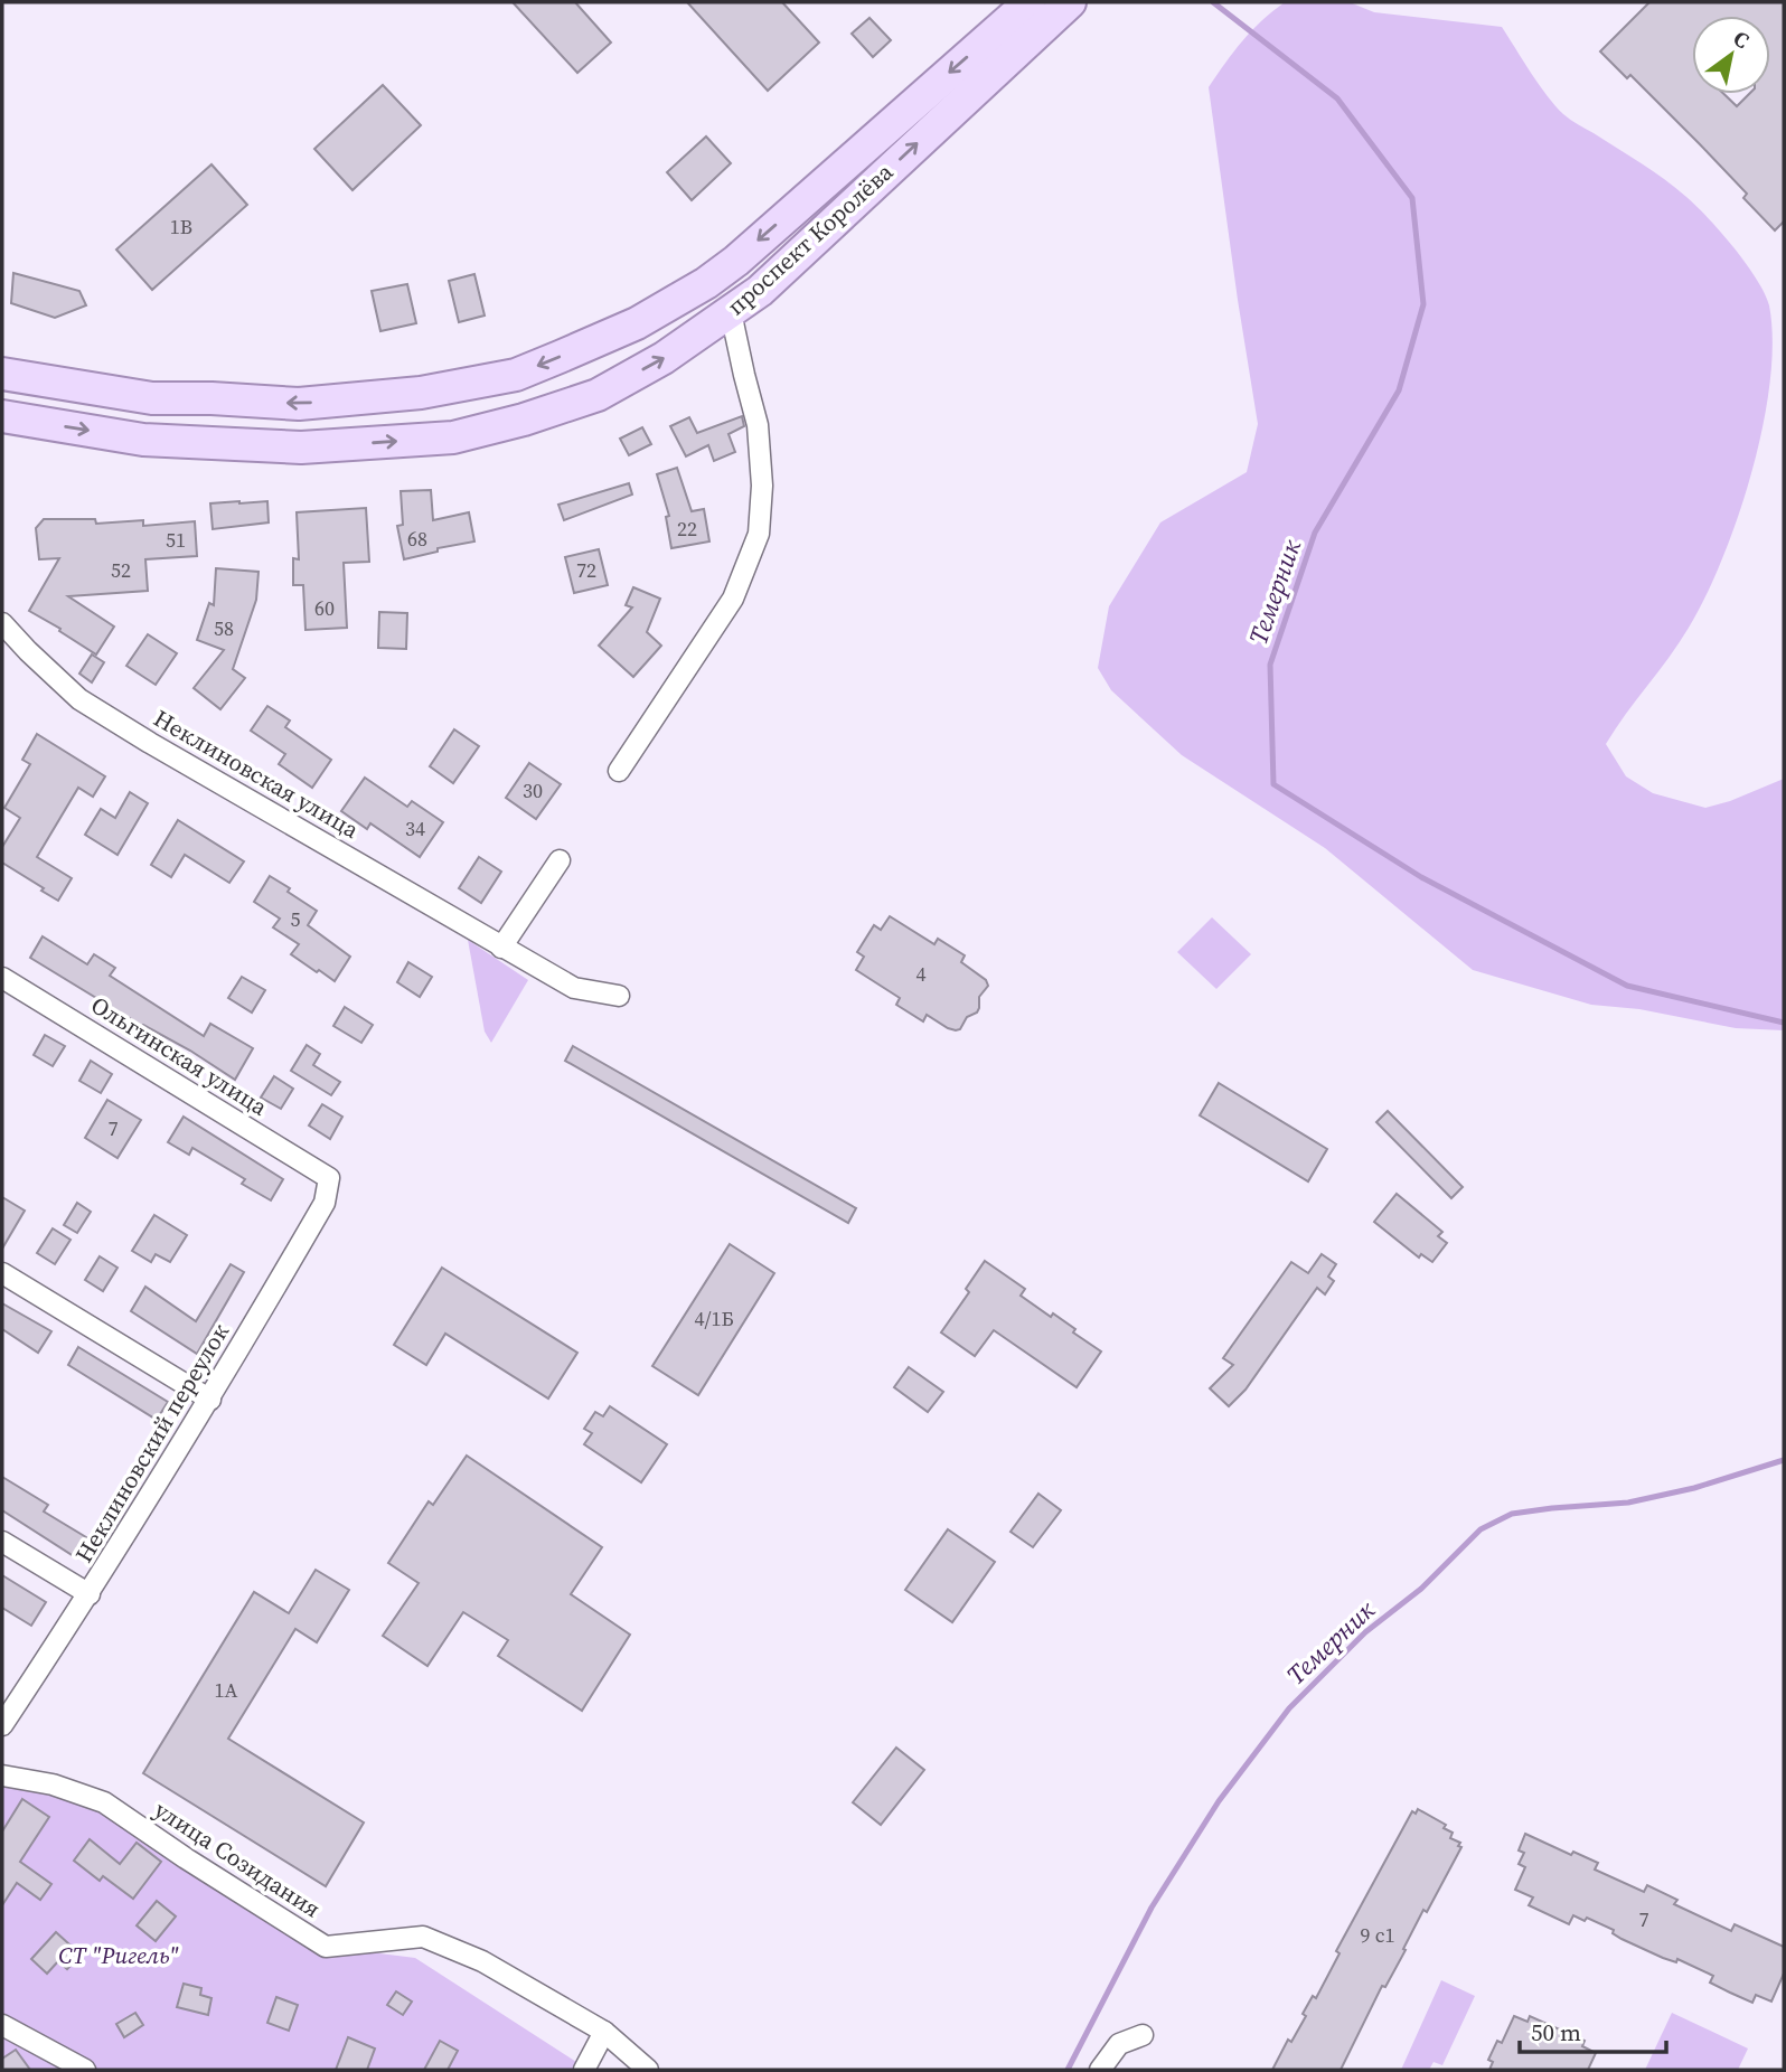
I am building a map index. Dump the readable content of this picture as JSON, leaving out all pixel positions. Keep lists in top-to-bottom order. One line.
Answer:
{"streets":{"main road":["проспект Королёва"],"street":["Неклиновская улица","Ольгинская улица","Неклиновский переулок","улица Созидания"]},"crossings":[["Ольгинская улица","Неклиновский переулок"]],"water":["Темерник"],"parks":["СТ \"Ригель\""],"house_numbers":["1В","22","68","51","52","72","60","58","30","34","5","4","7","4/1Б","1А","7","9 с1"],"scale_bar":"50 m","north":"top right"}
